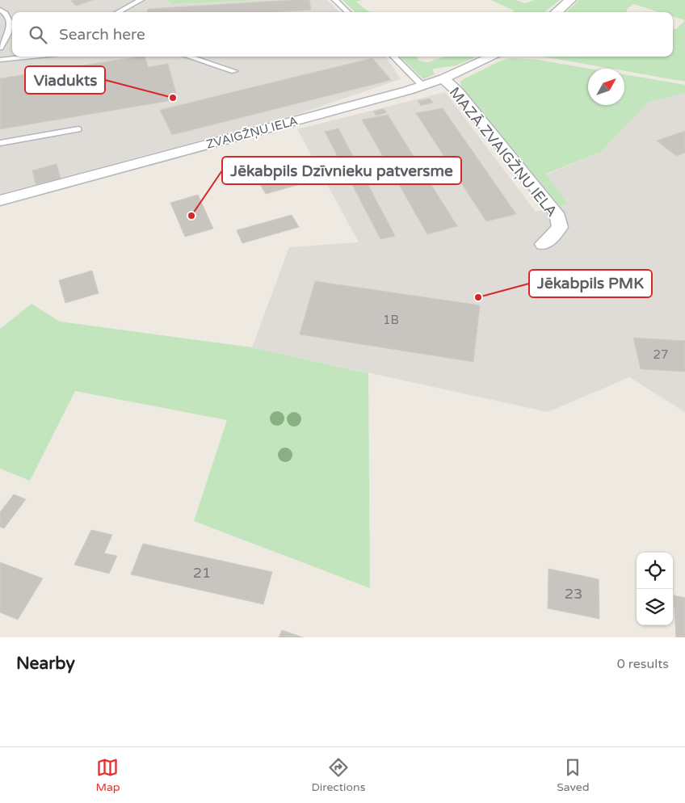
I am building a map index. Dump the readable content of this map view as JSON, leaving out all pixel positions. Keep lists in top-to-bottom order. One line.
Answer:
{"streets":{"street":["ZVAIGŽŅU IELA","MAZĀ ZVAIGŽŅU IELA"]},"crossings":[["ZVAIGŽŅU IELA","MAZĀ ZVAIGŽŅU IELA"]],"places":["Viadukts","Jēkabpils Dzīvnieku patversme","Jēkabpils PMK"],"house_numbers":["1B","27","21","23"],"north":"top right","page":{"search":"Search here","heading":["Nearby","0 results"],"nav":["Map","Directions","Saved"]}}
